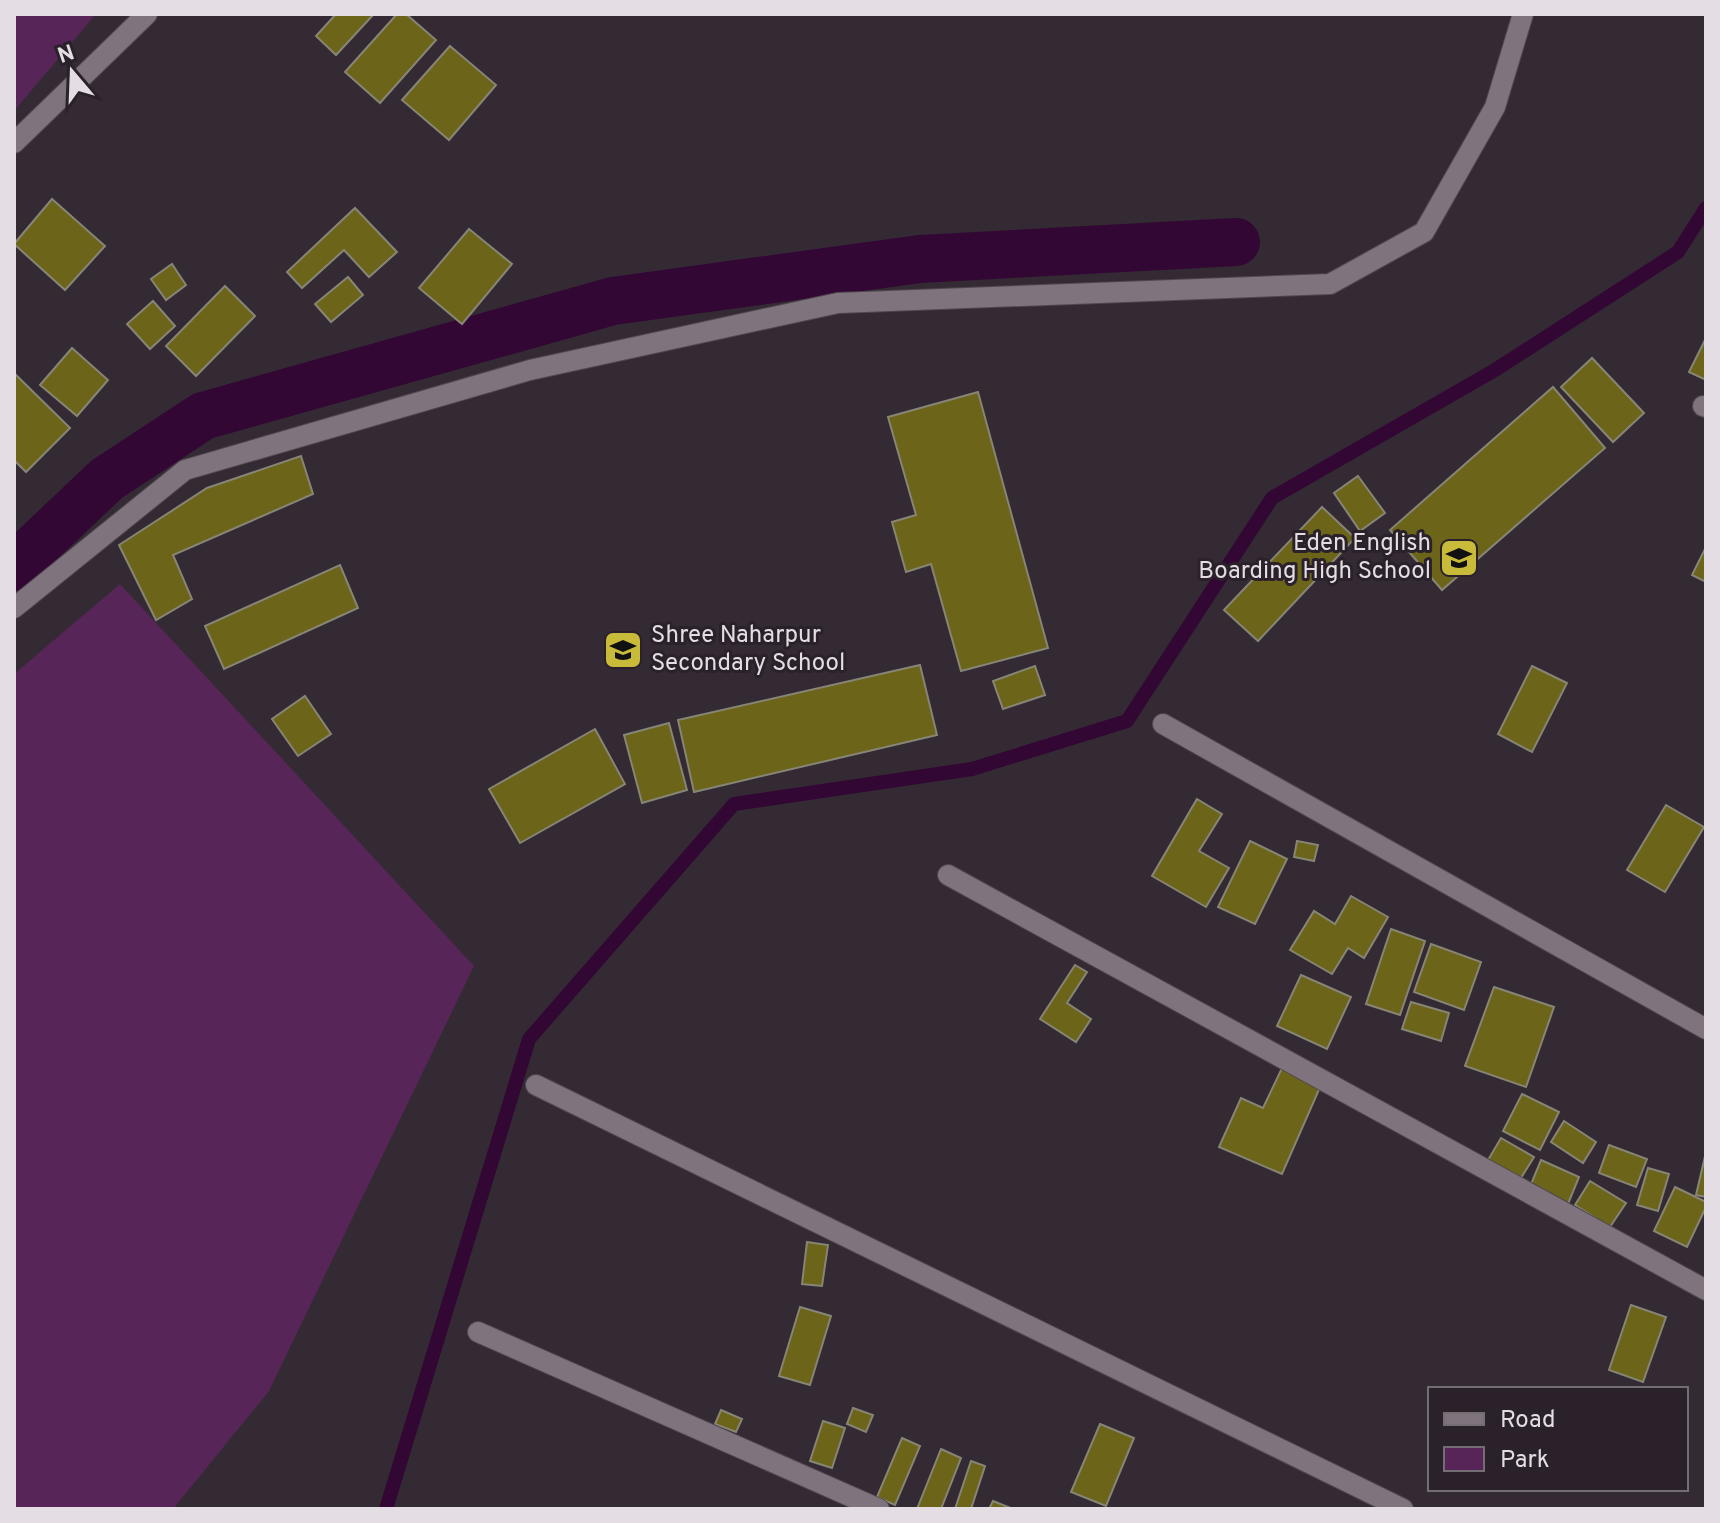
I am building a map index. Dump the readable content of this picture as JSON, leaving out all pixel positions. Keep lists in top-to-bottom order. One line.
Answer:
{"places":{"school or university":["Eden English Boarding High School","Shree Naharpur Secondary School"]},"legend":["Road","Park"],"north":"top"}
